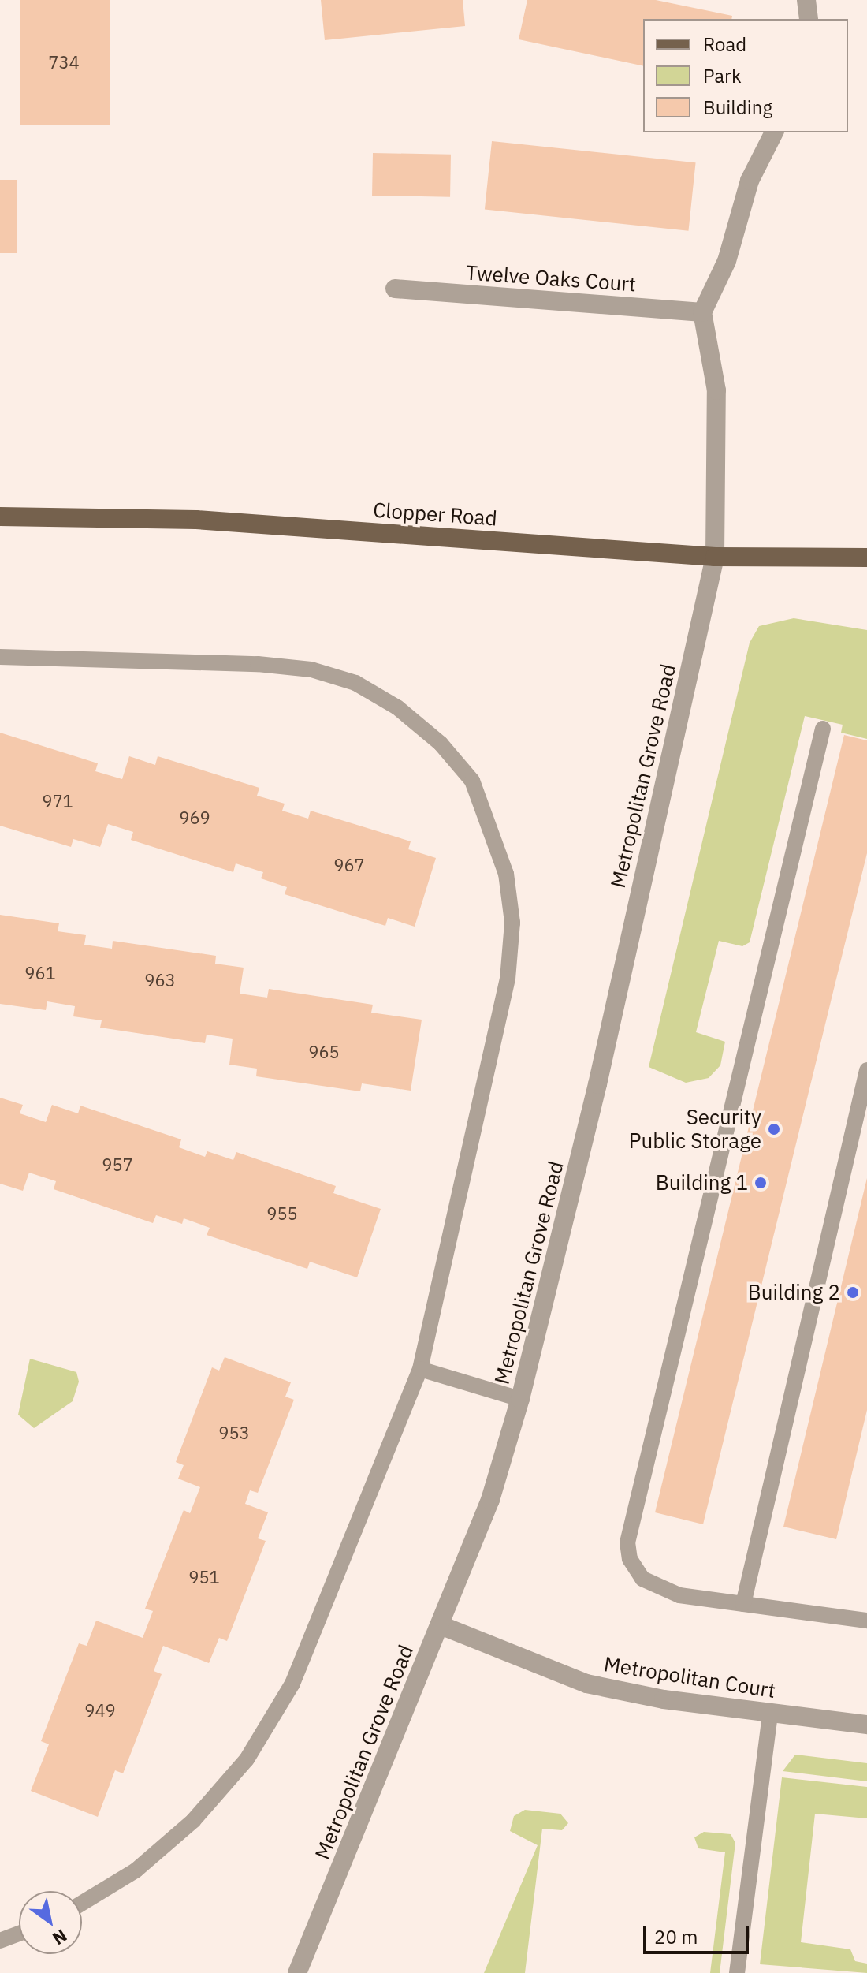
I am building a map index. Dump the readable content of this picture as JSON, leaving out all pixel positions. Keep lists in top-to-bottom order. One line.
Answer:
{"streets":{"main road":["Clopper Road"],"street":["Twelve Oaks Court","Metropolitan Grove Road","Metropolitan Court"]},"crossings":[["Twelve Oaks Court","Metropolitan Grove Road"],["Clopper Road","Metropolitan Grove Road"],["Metropolitan Grove Road","Metropolitan Court"]],"places":["Security Public Storage","Building 1","Building 2"],"house_numbers":["734","971","969","967","961","963","965","957","955","953","951","949"],"legend":["Road","Park","Building"],"scale_bar":"20 m","north":"bottom right"}
